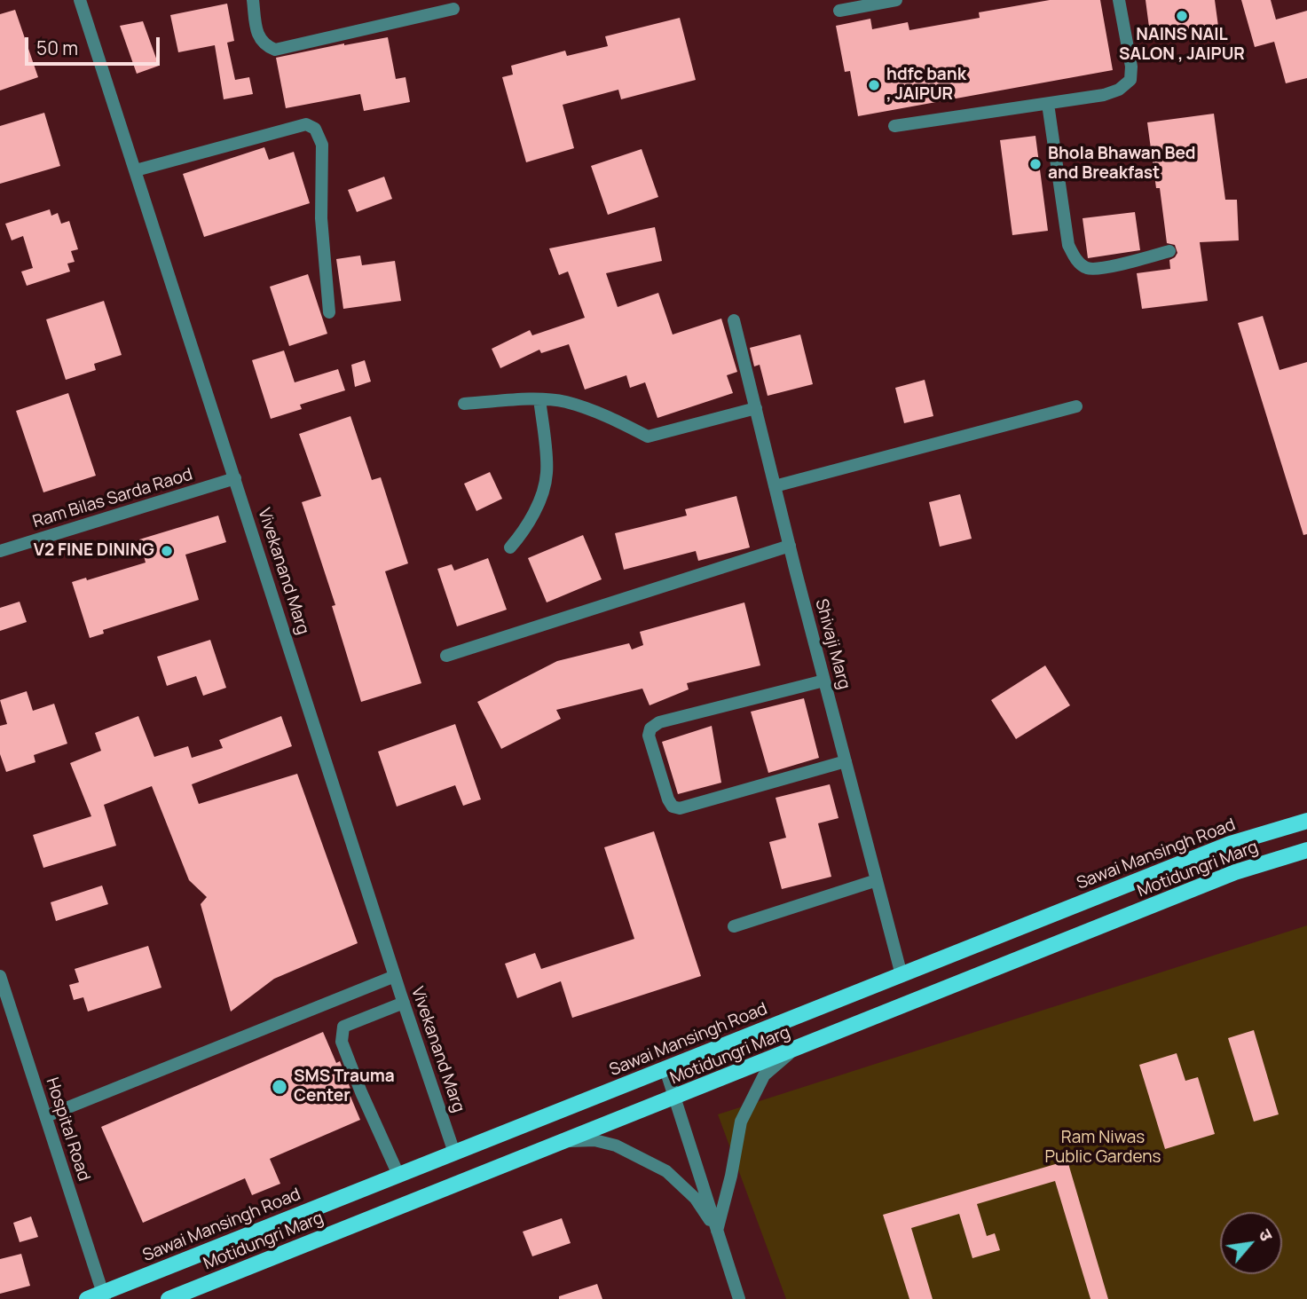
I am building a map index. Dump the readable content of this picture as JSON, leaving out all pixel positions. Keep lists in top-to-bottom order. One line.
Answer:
{"streets":{"main road":["Sawai Mansingh Road","Motidungri Marg"],"street":["Ram Bilas Sarda Raod","Vivekanand Marg","Shivaji Marg","Hospital Road"]},"crossings":[["Ram Bilas Sarda Raod","Vivekanand Marg"],["Vivekanand Marg","Sawai Mansingh Road"],["Shivaji Marg","Sawai Mansingh Road"],["Sawai Mansingh Road","Hospital Road"]],"parks":["Ram Niwas Public Gardens"],"places":["NAINS NAIL SALON , JAIPUR","hdfc bank , JAIPUR","Bhola Bhawan Bed and Breakfast","V2 FINE DINING","SMS Trauma Center"],"scale_bar":"50 m","north":"top right"}
